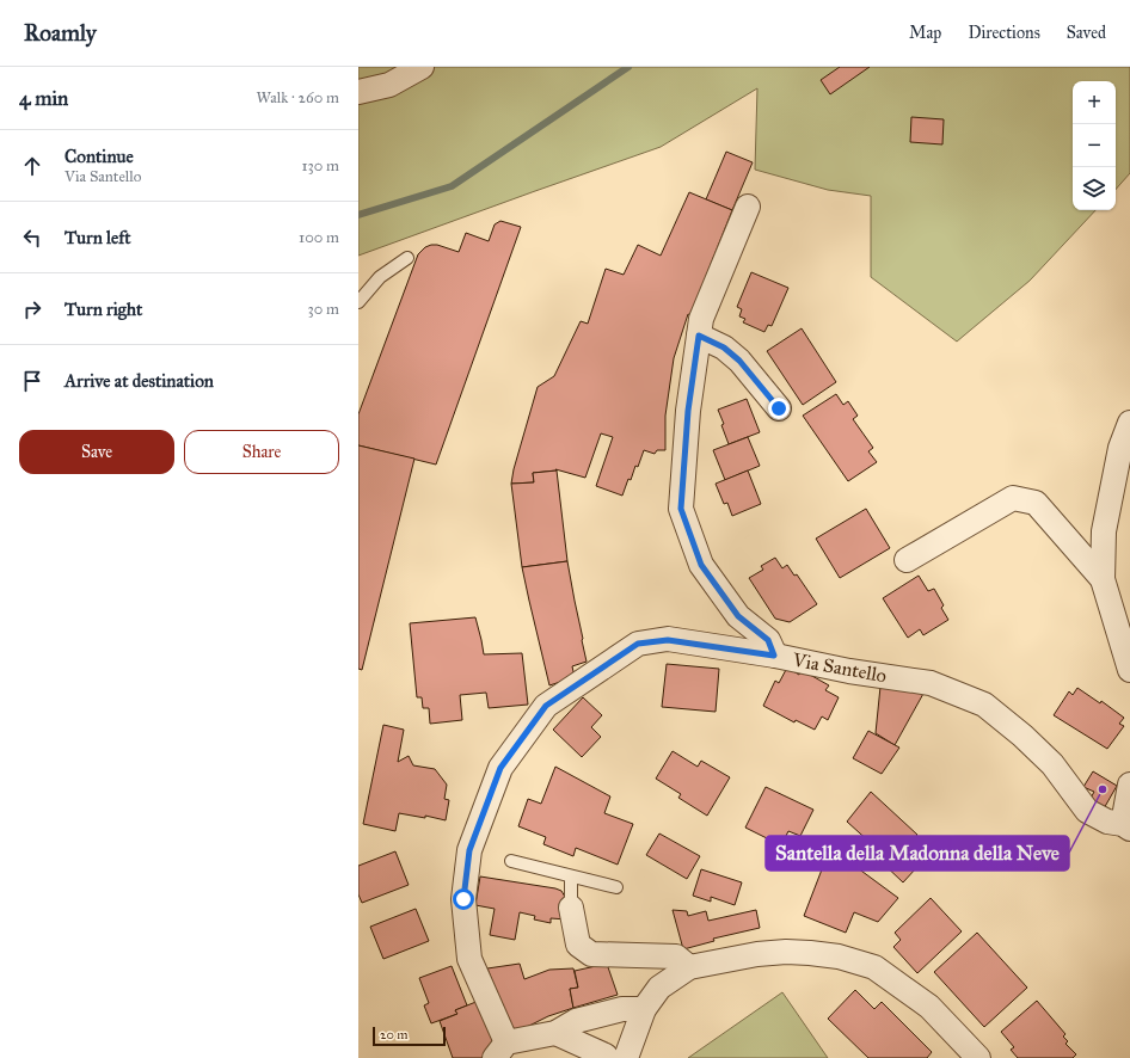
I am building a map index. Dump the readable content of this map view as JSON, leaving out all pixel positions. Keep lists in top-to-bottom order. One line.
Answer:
{"streets":{"street":["Via Santello"]},"places":["Santella della Madonna della Neve"],"scale_bar":"20 m","page":{"header":"Roamly","nav":["Map","Directions","Saved"],"heading":["4 min","Walk · 260 m"],"map_buttons":["+","−"],"list":[["Continue","Via Santello","130 m"],["Turn left","100 m"],["Turn right","30 m"],"Arrive at destination"],"buttons":["Save","Share"],"scale":"20 m"}}
